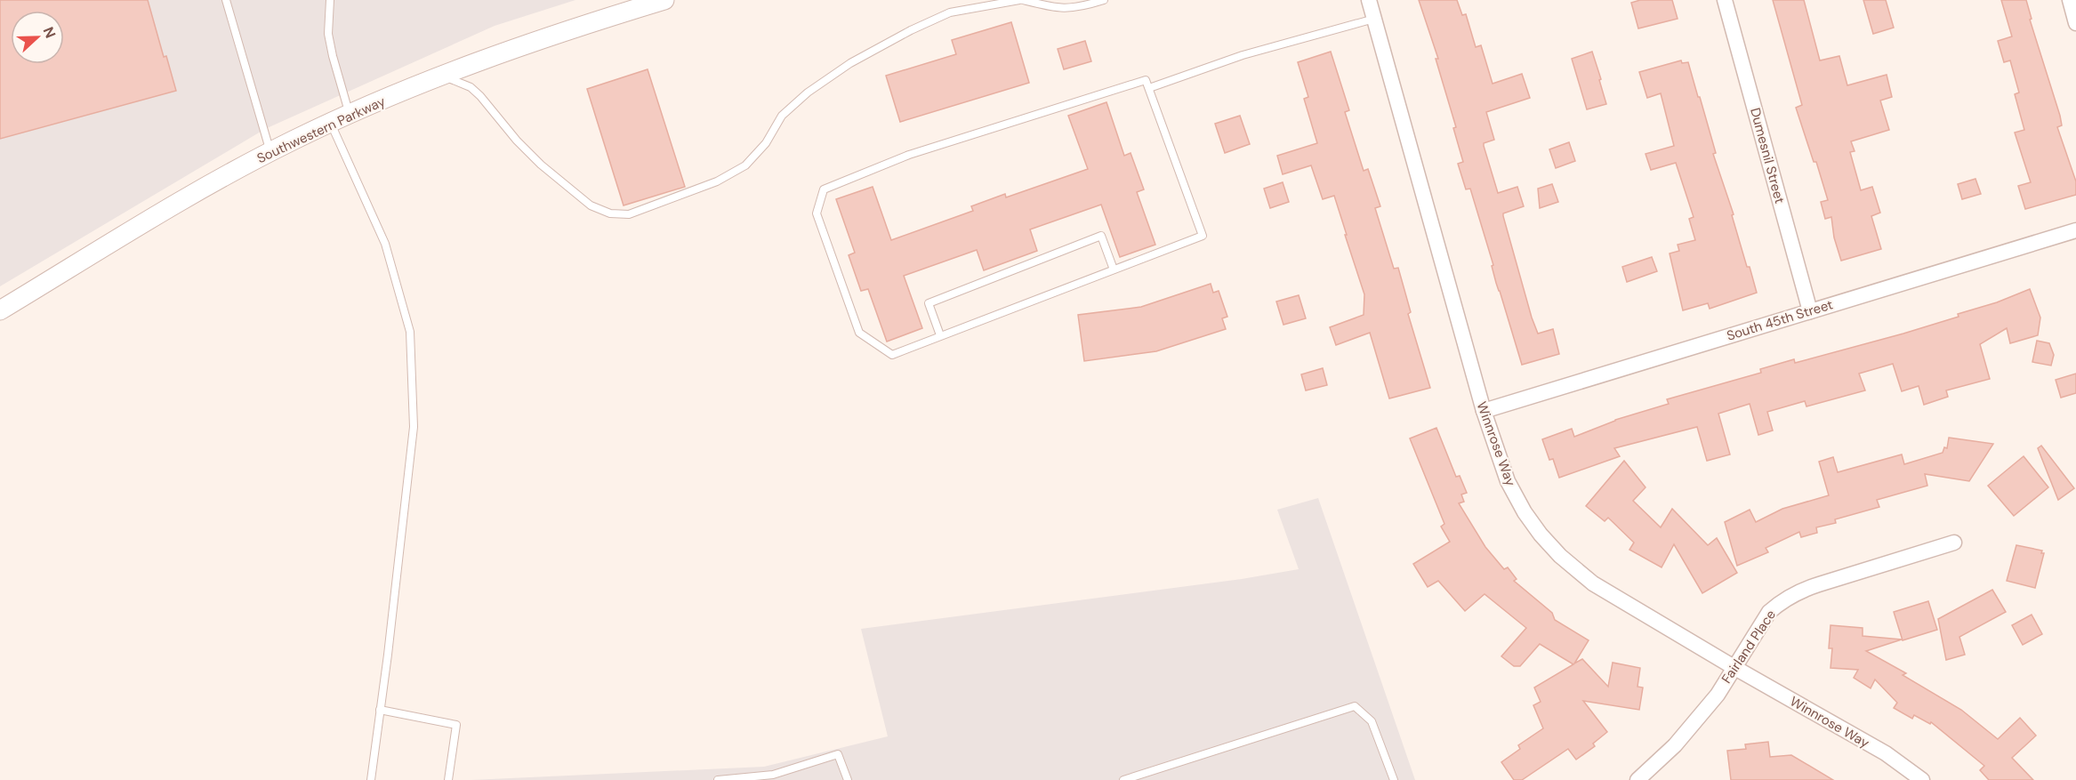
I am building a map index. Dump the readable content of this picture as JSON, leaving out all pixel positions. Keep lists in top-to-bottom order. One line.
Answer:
{"streets":{"street":["Southwestern Parkway","Dumesnil Street","South 45th Street","Winnrose Way","Fairland Place"]},"crossings":[["Dumesnil Street","South 45th Street"],["South 45th Street","Winnrose Way"],["Winnrose Way","Fairland Place"]],"north":"right"}
